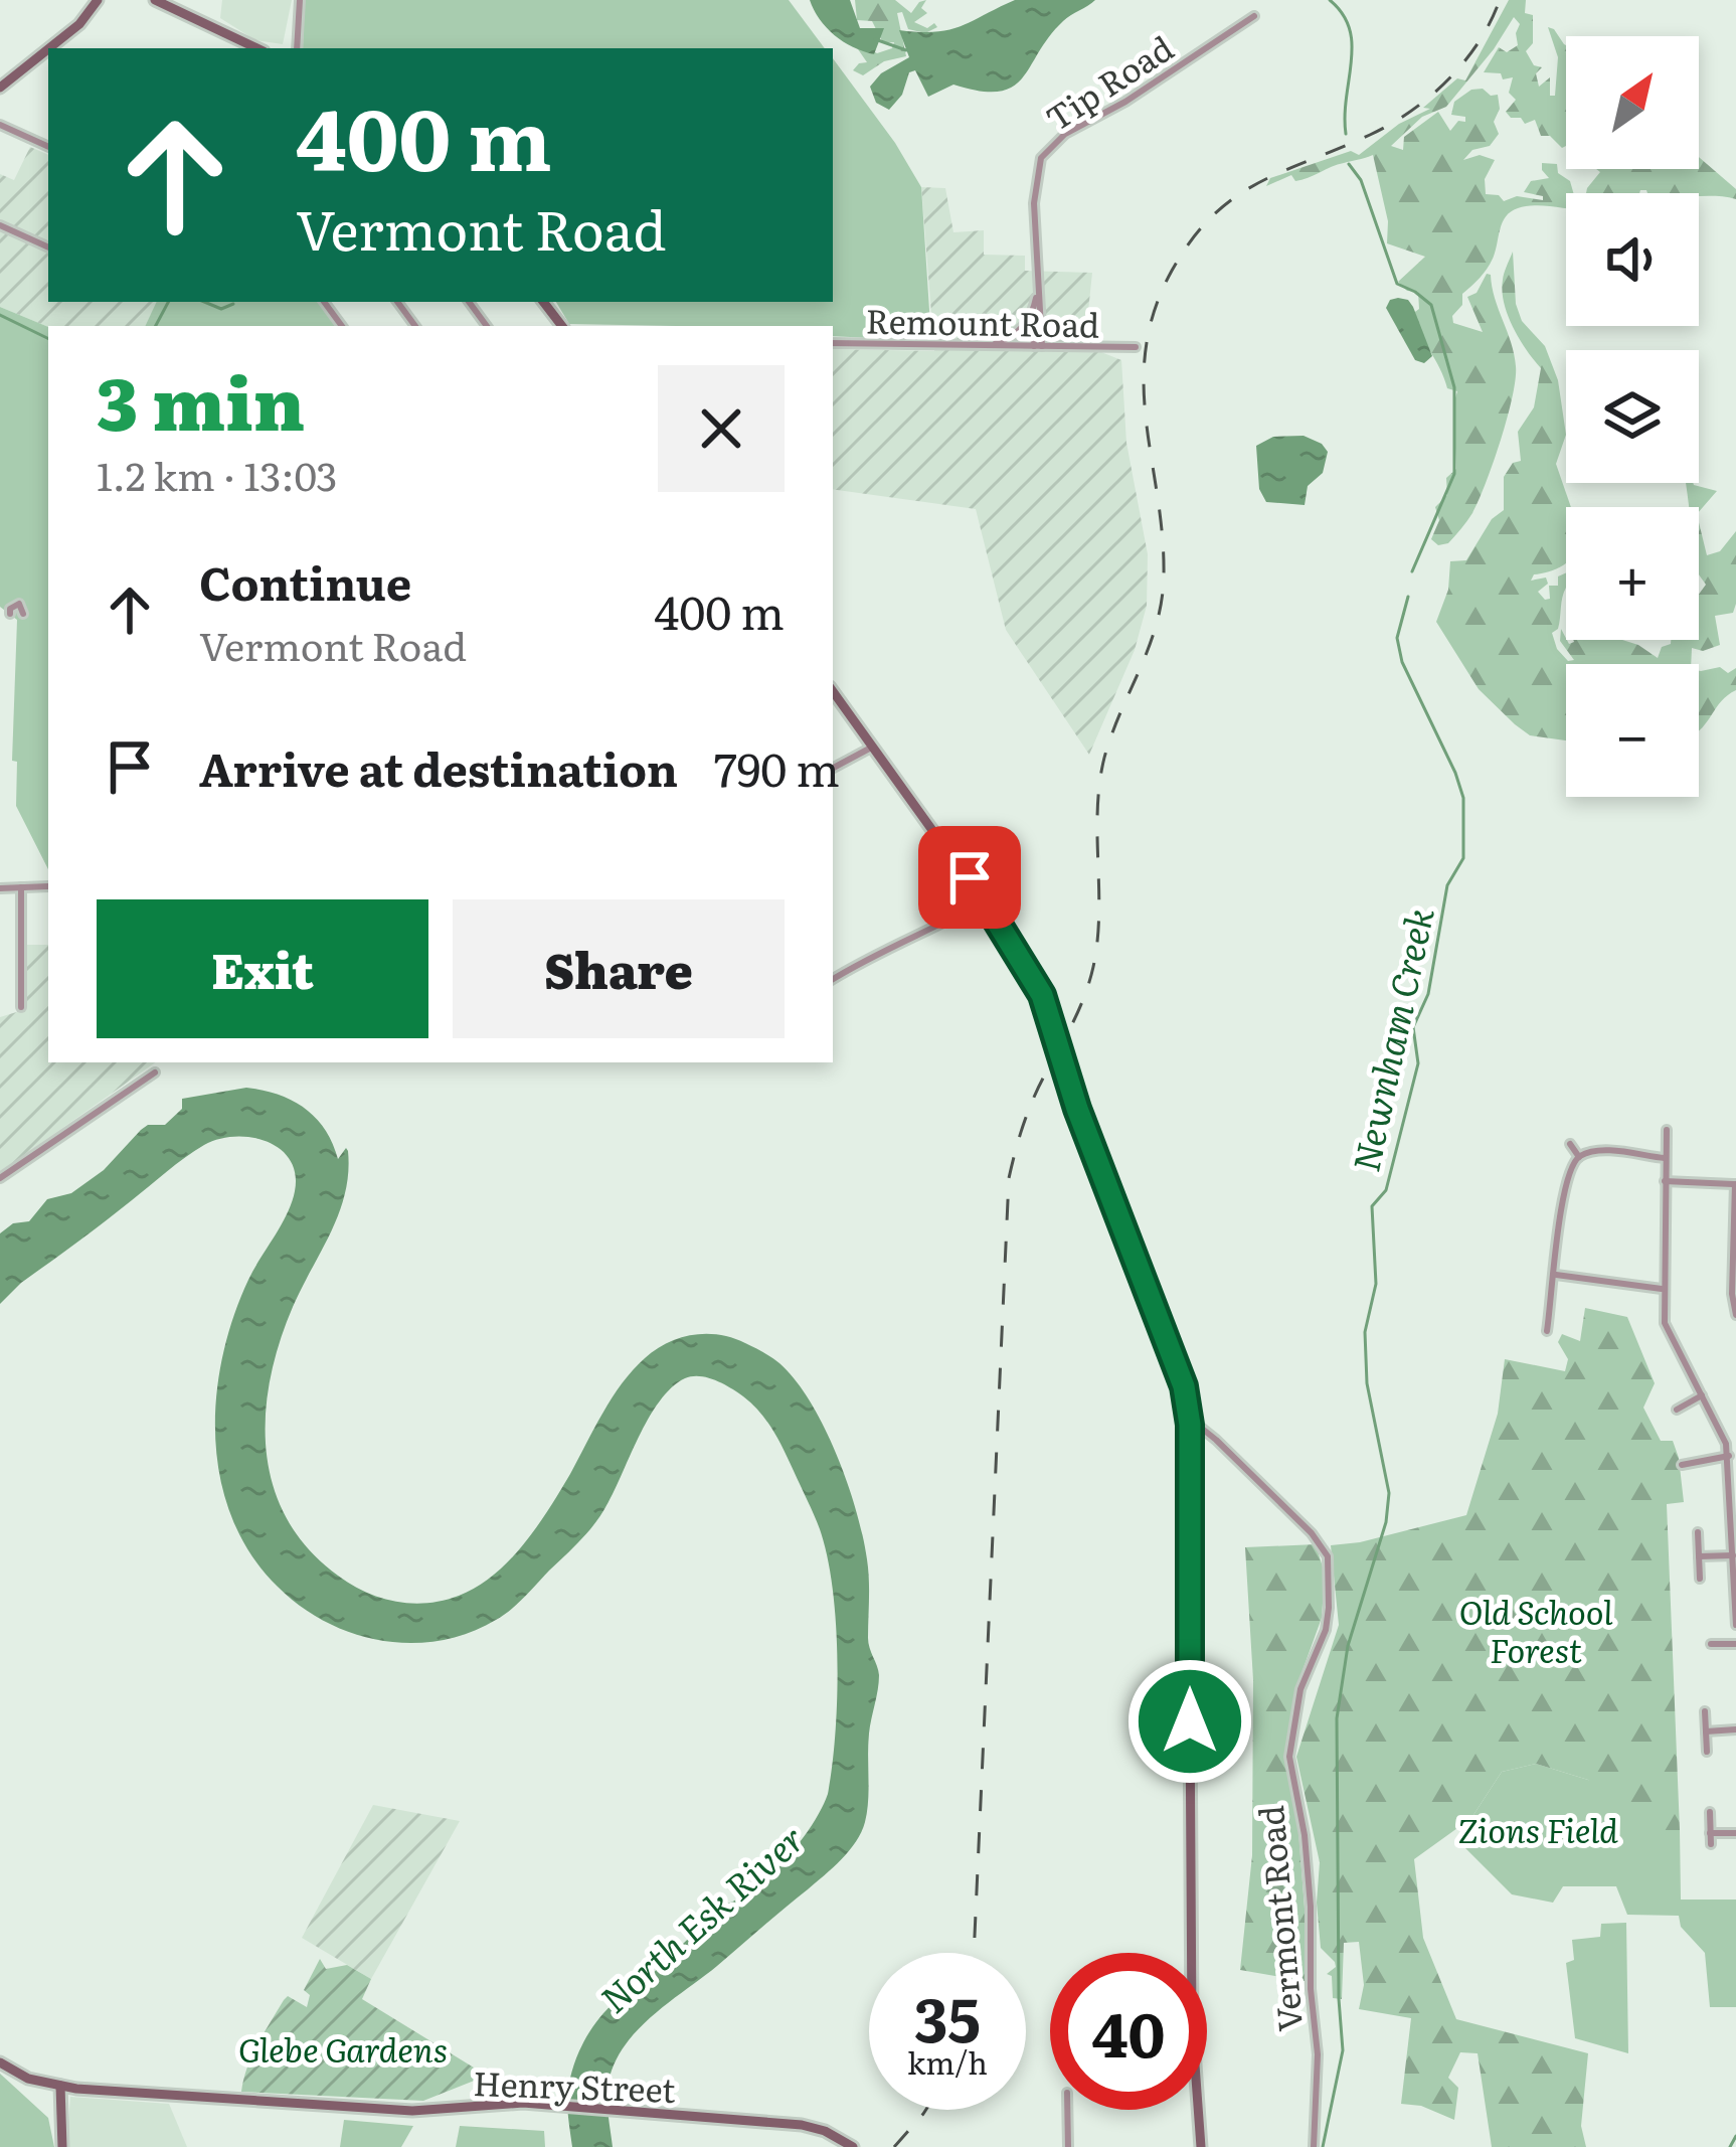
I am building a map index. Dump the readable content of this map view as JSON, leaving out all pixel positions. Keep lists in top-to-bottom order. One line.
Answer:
{"streets":{"street":["Tip Road","Remount Road","Vermont Road","Henry Street"]},"crossings":[["Tip Road","Remount Road"]],"water":["Newnham Creek","North Esk River"],"parks":["Old School Forest","Zions Field","Glebe Gardens"],"north":"top right","page":{"map_buttons":["+","−"],"turn":["400 m","Vermont Road"],"heading":["3 min","1.2 km · 13:03"],"list":[{"name":"Continue","note":"Vermont Road","value":"400 m"},{"name":"Arrive at destination","value":"790 m"}],"buttons":["Exit","Share"],"speed":"35 km/h","limit":"40"}}
